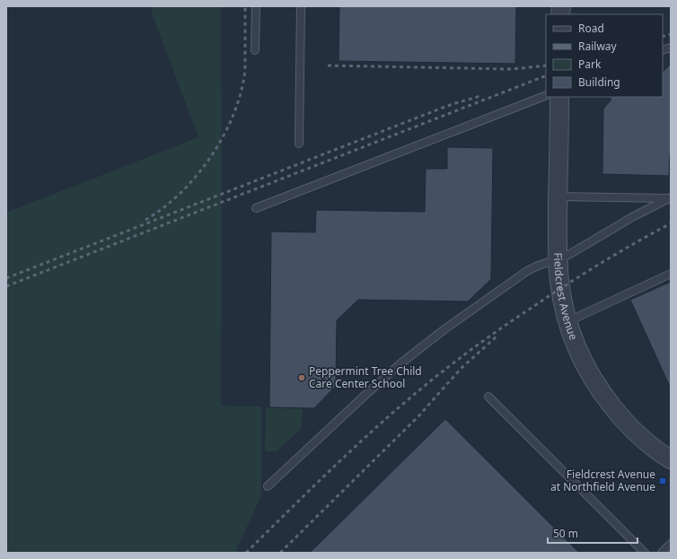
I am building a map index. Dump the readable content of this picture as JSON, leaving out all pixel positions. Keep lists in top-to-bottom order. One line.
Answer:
{"streets":{"street":["Fieldcrest Avenue"]},"places":{"other":["Peppermint Tree Child Care Center School"],"transit":["Fieldcrest Avenue at Northfield Avenue"]},"legend":["Road","Railway","Park","Building"],"scale_bar":"50 m"}
